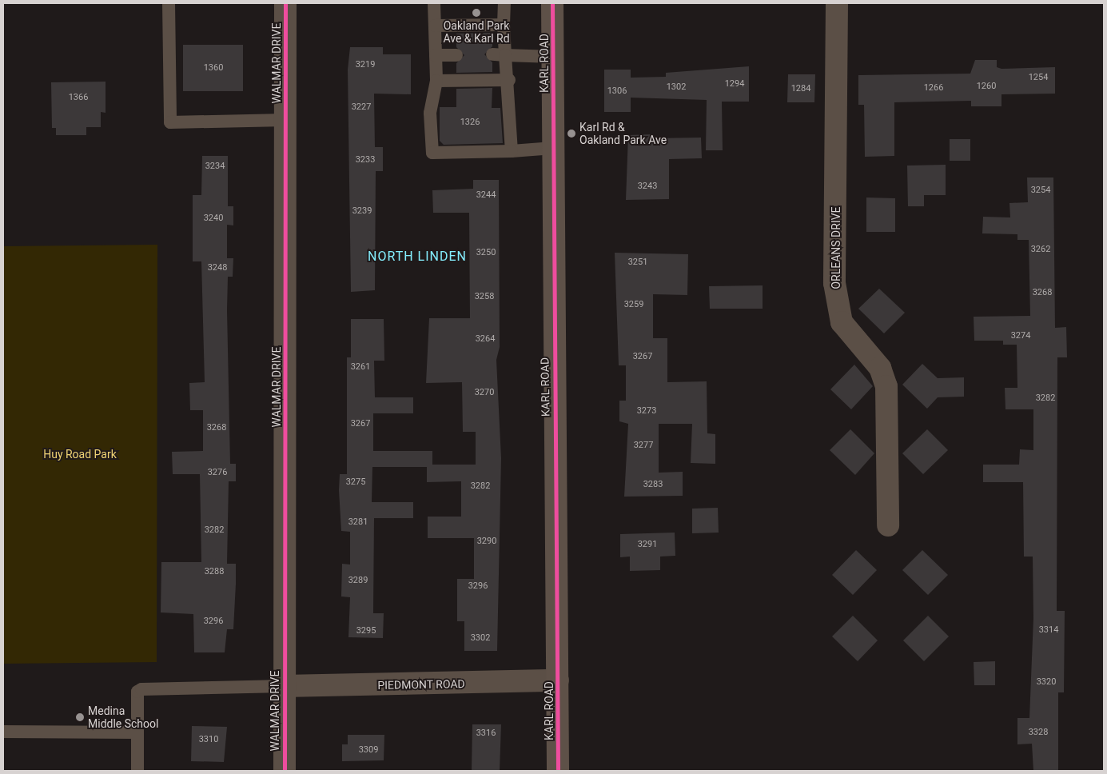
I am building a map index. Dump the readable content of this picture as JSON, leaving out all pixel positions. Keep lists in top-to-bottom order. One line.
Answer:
{"streets":{"main road":["KARL ROAD"],"street":["WALMAR DRIVE","ORLEANS DRIVE","PIEDMONT ROAD"]},"crossings":[["WALMAR DRIVE","PIEDMONT ROAD"],["KARL ROAD","PIEDMONT ROAD"]],"districts":["NORTH LINDEN"],"parks":["Huy Road Park"],"places":["Oakland Park Ave & Karl Rd","Karl Rd & Oakland Park Ave","Medina Middle School"],"house_numbers":["3219","1360","1254","1294","1260","1302","1266","1284","1306","1366","3227","1326","3233","3234","3243","3254","3244","3239","3240","3262","3250","3251","3248","3268","3258","3259","3274","3264","3267","3261","3270","3282","3273","3267","3268","3277","3276","3275","3283","3282","3281","3282","3290","3291","3288","3289","3296","3296","3314","3295","3302","3320","3328","3316","3310","3309"]}
